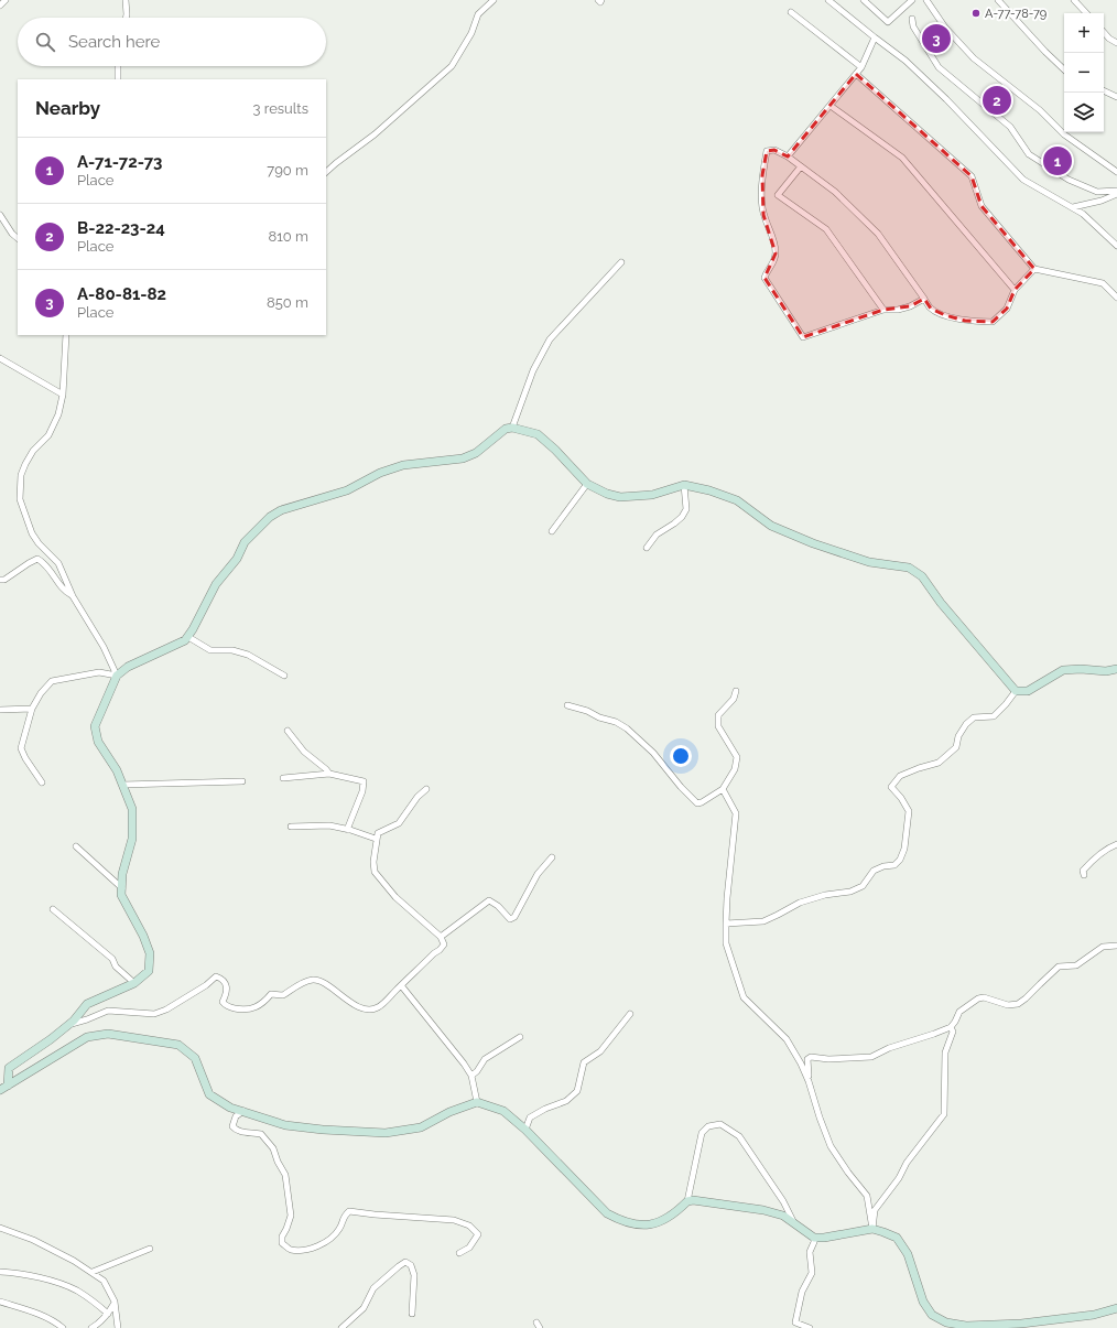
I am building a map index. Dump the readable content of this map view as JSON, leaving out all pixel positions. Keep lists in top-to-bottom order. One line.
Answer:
{"places":["A-77-78-79"],"page":{"map_buttons":["+","−"],"search":"Search here","pins":["3","2","1"],"heading":["Nearby","3 results"],"list":[{"mark":"1","name":"A-71-72-73","note":"Place","value":"790 m"},{"mark":"2","name":"B-22-23-24","note":"Place","value":"810 m"},{"mark":"3","name":"A-80-81-82","note":"Place","value":"850 m"}]}}
